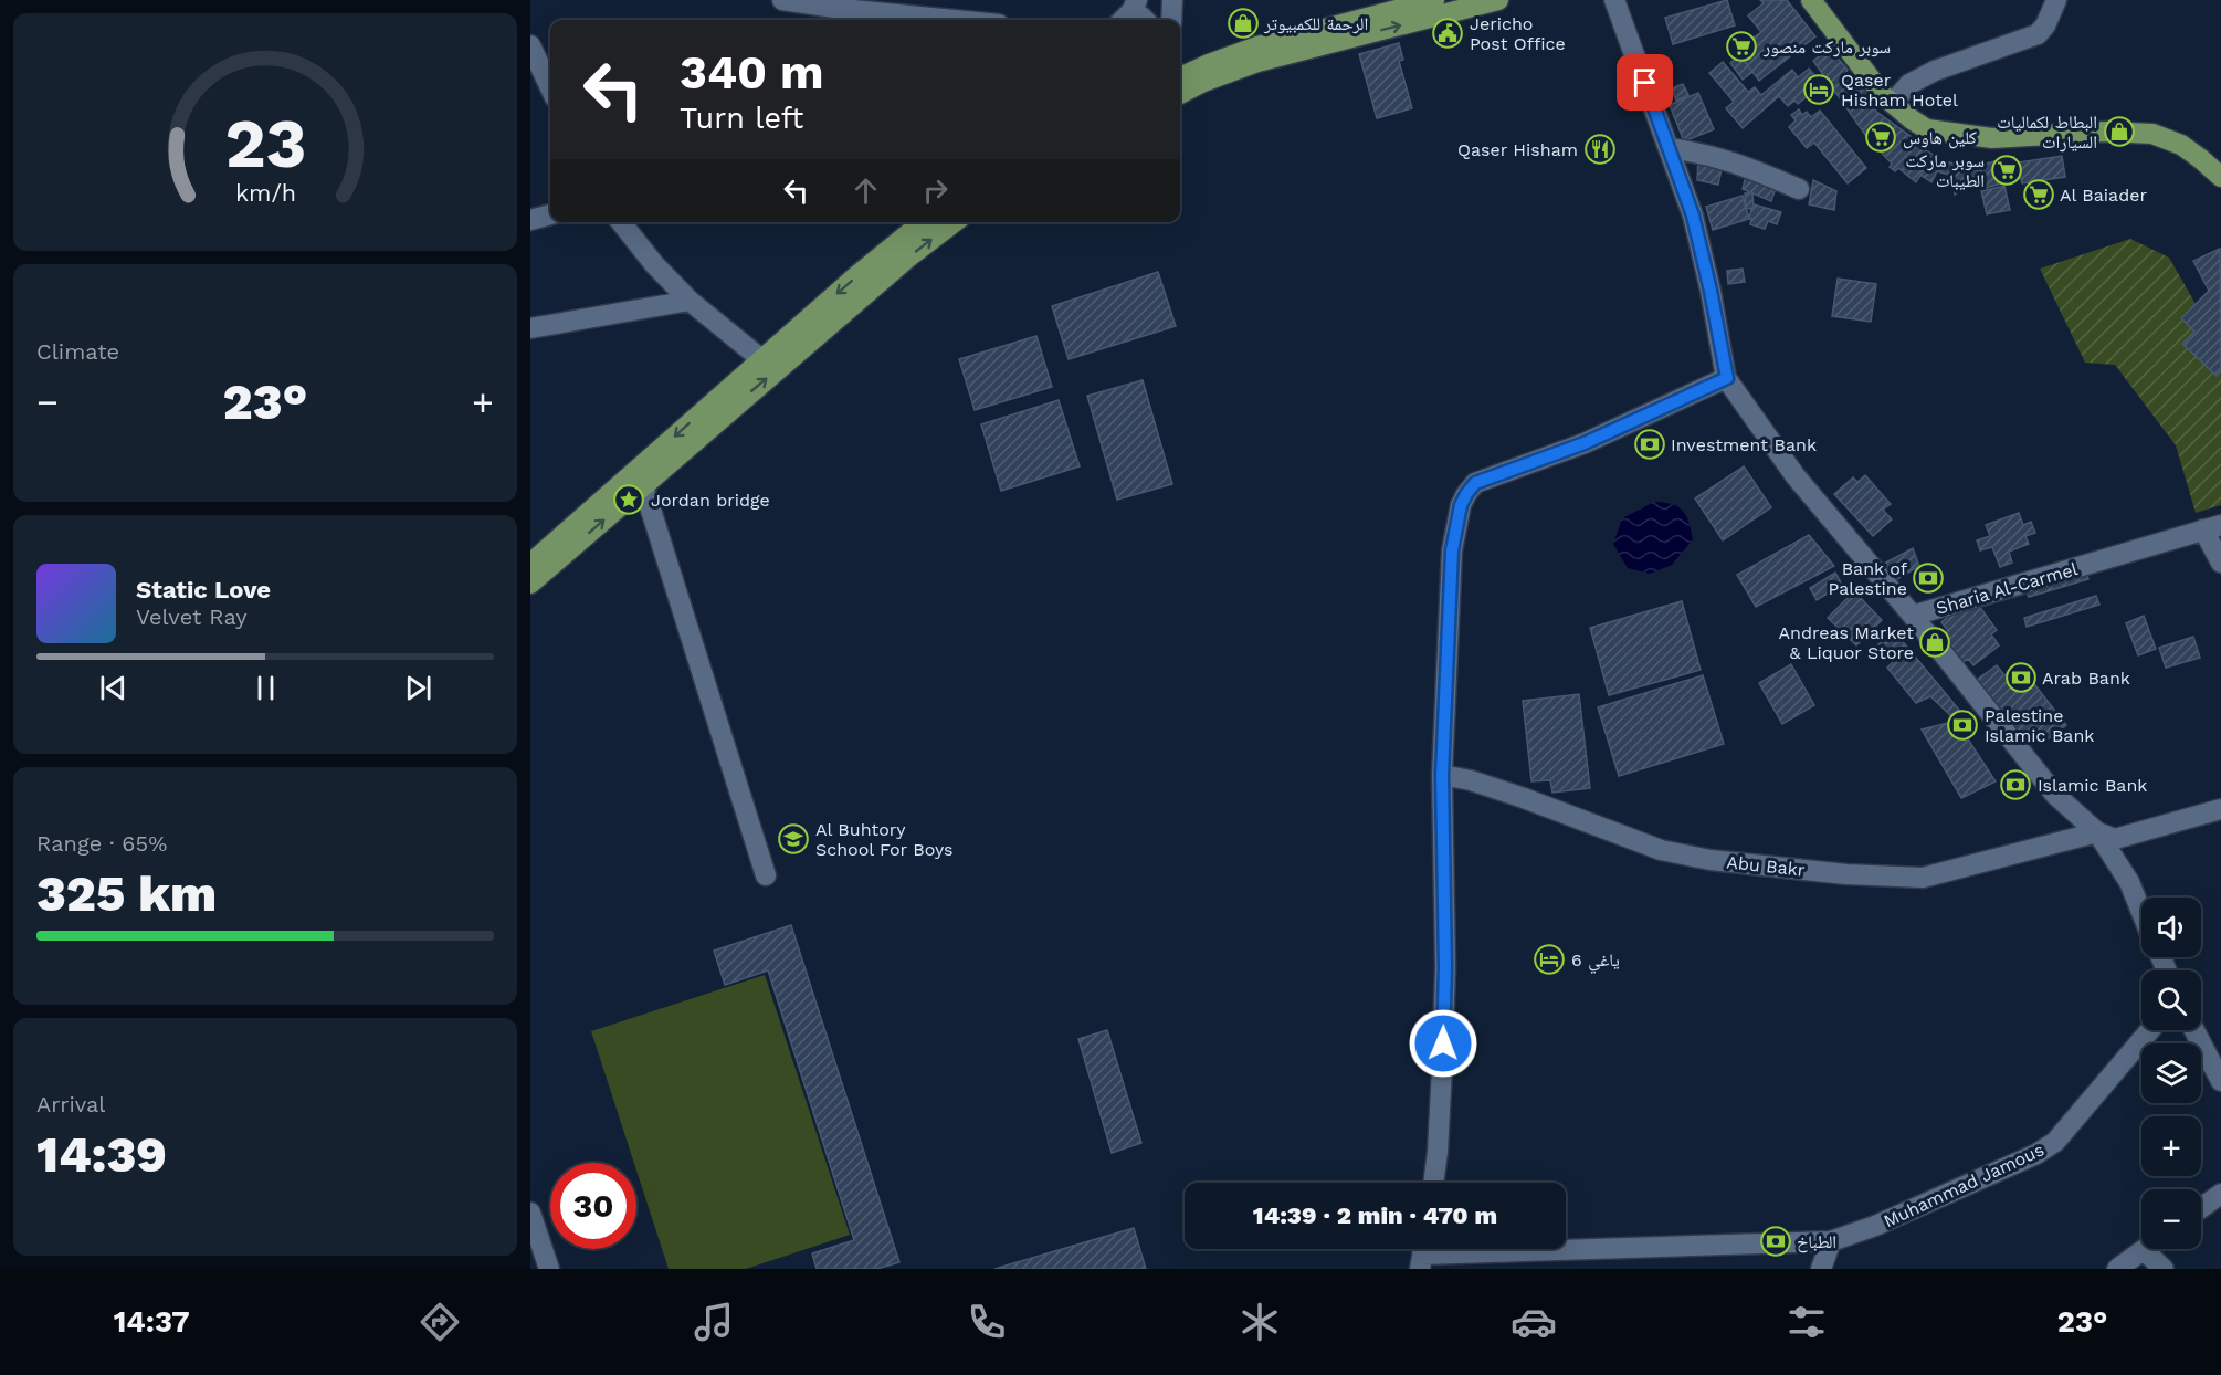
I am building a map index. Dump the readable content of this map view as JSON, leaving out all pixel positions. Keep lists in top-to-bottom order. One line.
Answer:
{"streets":{"street":["Sharia Al-Carmel","Abu Bakr","Muhammad Jamous"]},"crossings":[["Sharia Al-Carmel","Abu Bakr"]],"places":{"shop":["الرحمة للكمبيوتر","البطاط لكماليات السيارات","Andreas Market & Liquor Store"],"public building":["Jericho Post Office"],"supermarket":["سوبر ماركت منصور","كلين هاوس","سوبر ماركت الطيبات","Al Baiader"],"hotel":["Qaser Hisham Hotel","ياغي 6"],"restaurant":["Qaser Hisham"],"bank":["Investment Bank","Bank of Palestine","Arab Bank","Palestine Islamic Bank","Islamic Bank","الطباخ"],"place":["Jordan bridge"],"school or university":["Al Buhtory School For Boys"]},"page":{"turn":["340 m","Turn left"],"tile":["Climate",["Range · 65%","325 km"],["Arrival","14:39"]],"heat":["−","23°","+"],"song":["Static Love","Velvet Ray"],"map_buttons":["+","−"],"limit":"30","trip":"14:39 · 2 min · 470 m","tabs":["14:37","23°"],"gauge":["23","km/h"]}}
